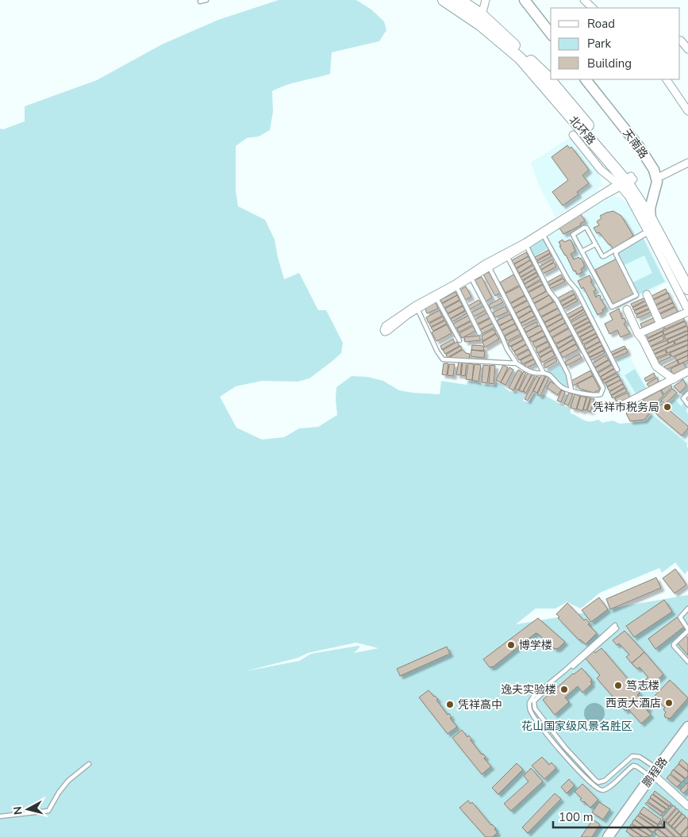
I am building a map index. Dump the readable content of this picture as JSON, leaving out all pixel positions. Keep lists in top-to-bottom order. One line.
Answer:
{"streets":{"main road":["北环路","天南路","鹏程路"]},"crossings":[["北环路","天南路"]],"parks":["花山国家级风景名胜区"],"places":["凭祥市税务局","博学楼","笃志楼","逸夫实验楼","西贡大酒店","凭祥高中"],"legend":["Road","Park","Building"],"scale_bar":"100 m","north":"left"}
